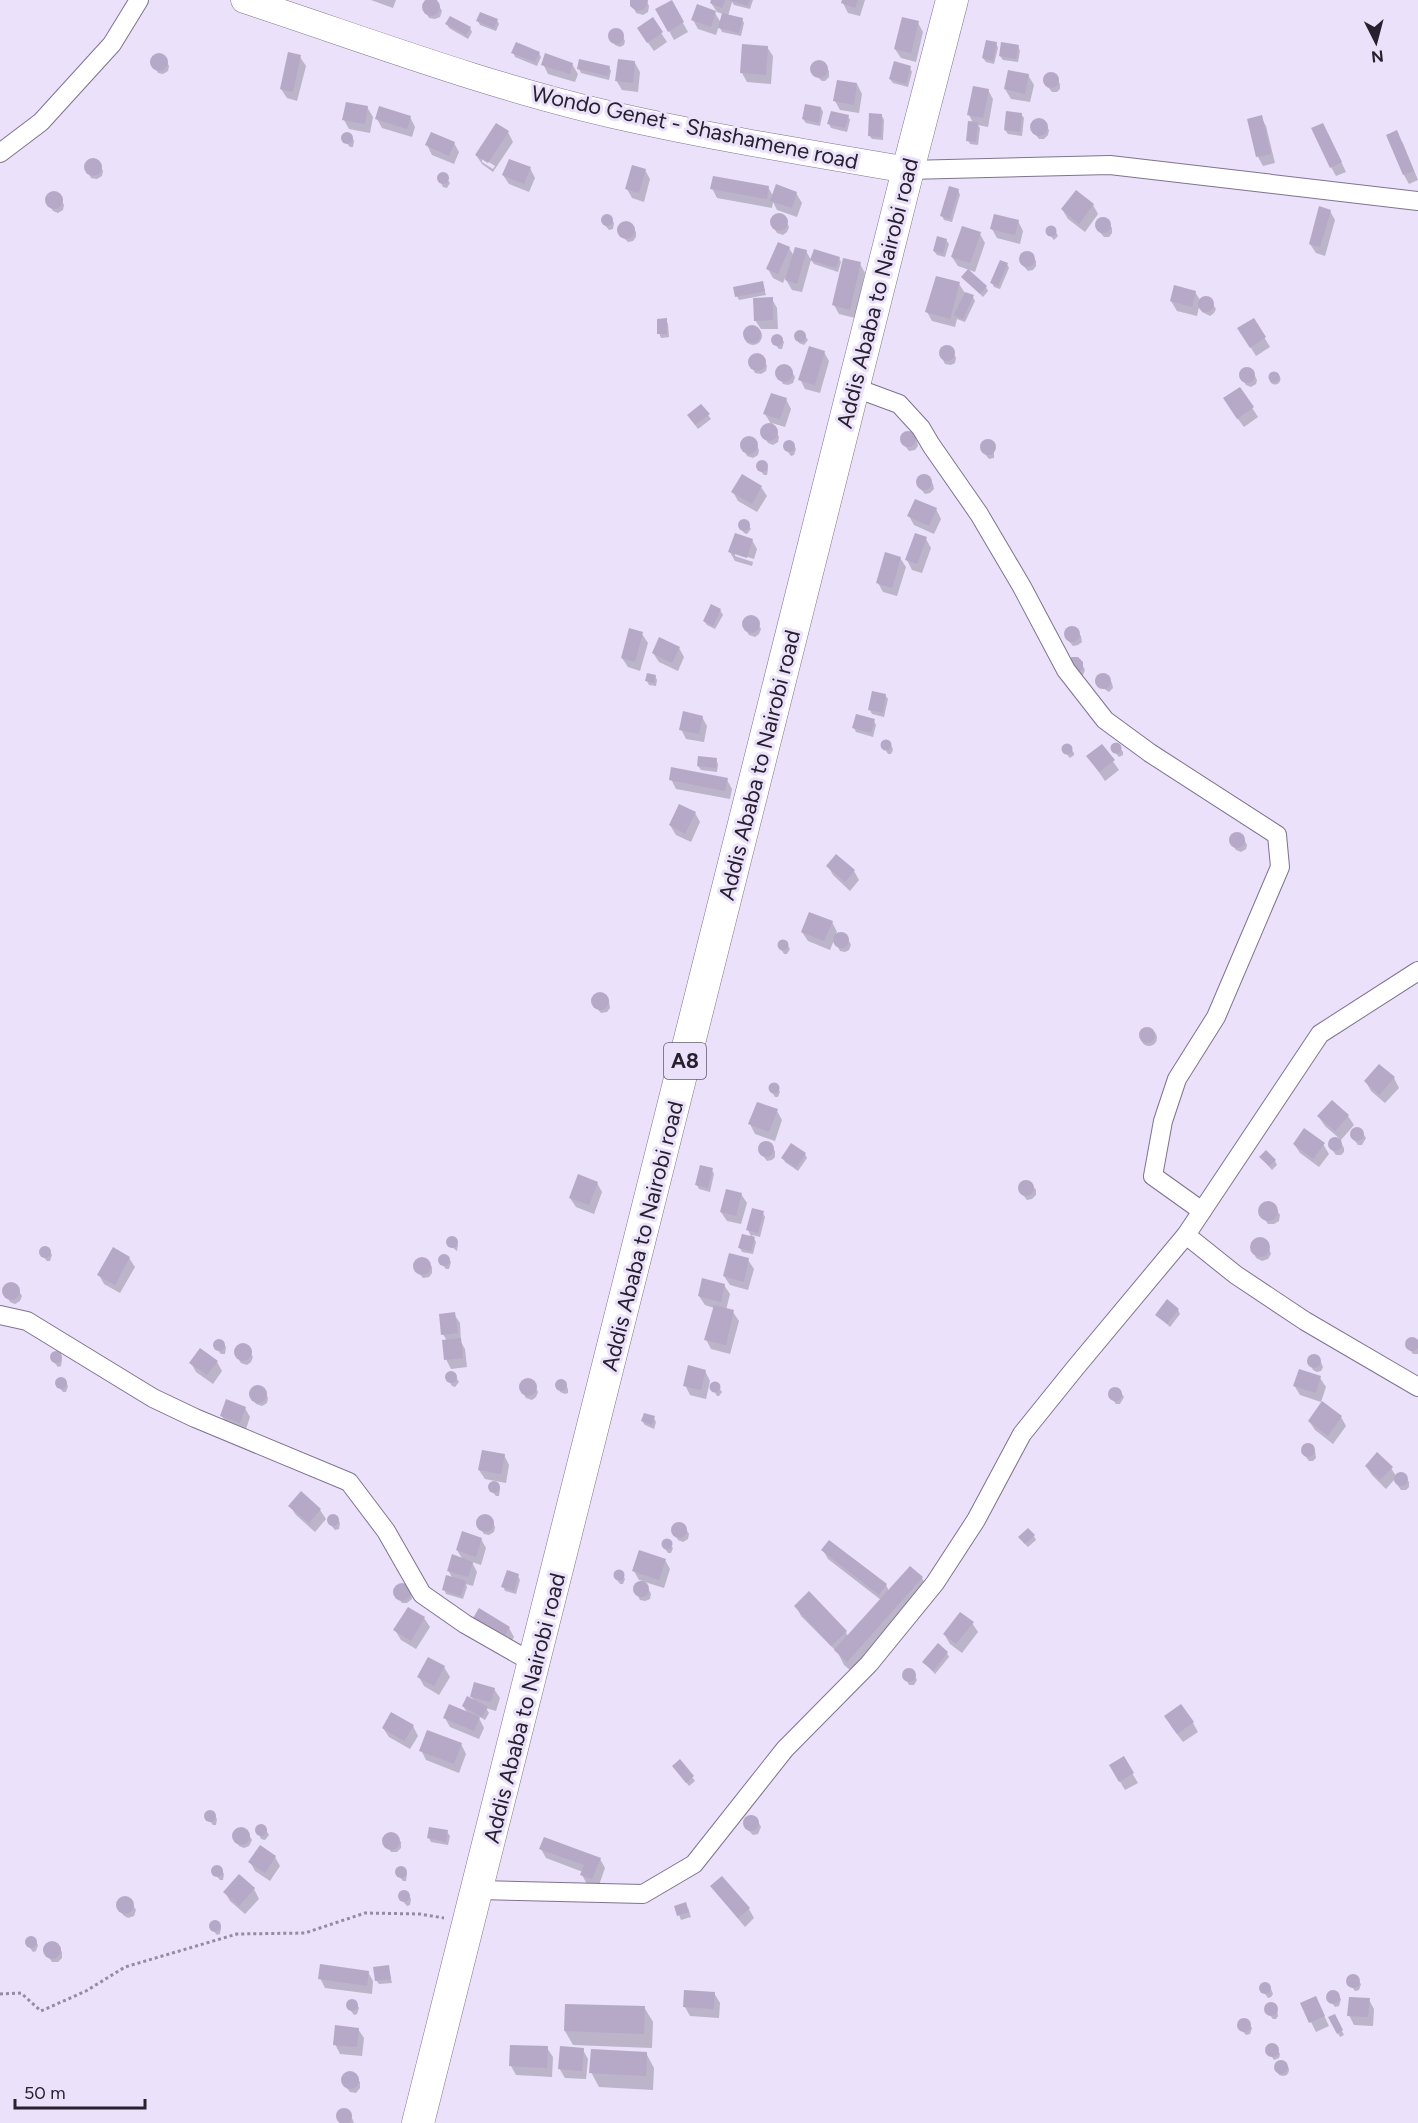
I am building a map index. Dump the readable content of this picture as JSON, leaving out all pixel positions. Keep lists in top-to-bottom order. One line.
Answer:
{"streets":{"highway":["Addis Ababa to Nairobi road","A8"],"main road":["Wondo Genet - Shashamene road"]},"crossings":[["Wondo Genet - Shashamene road","Addis Ababa to Nairobi road"]],"scale_bar":"50 m","north":"bottom"}
